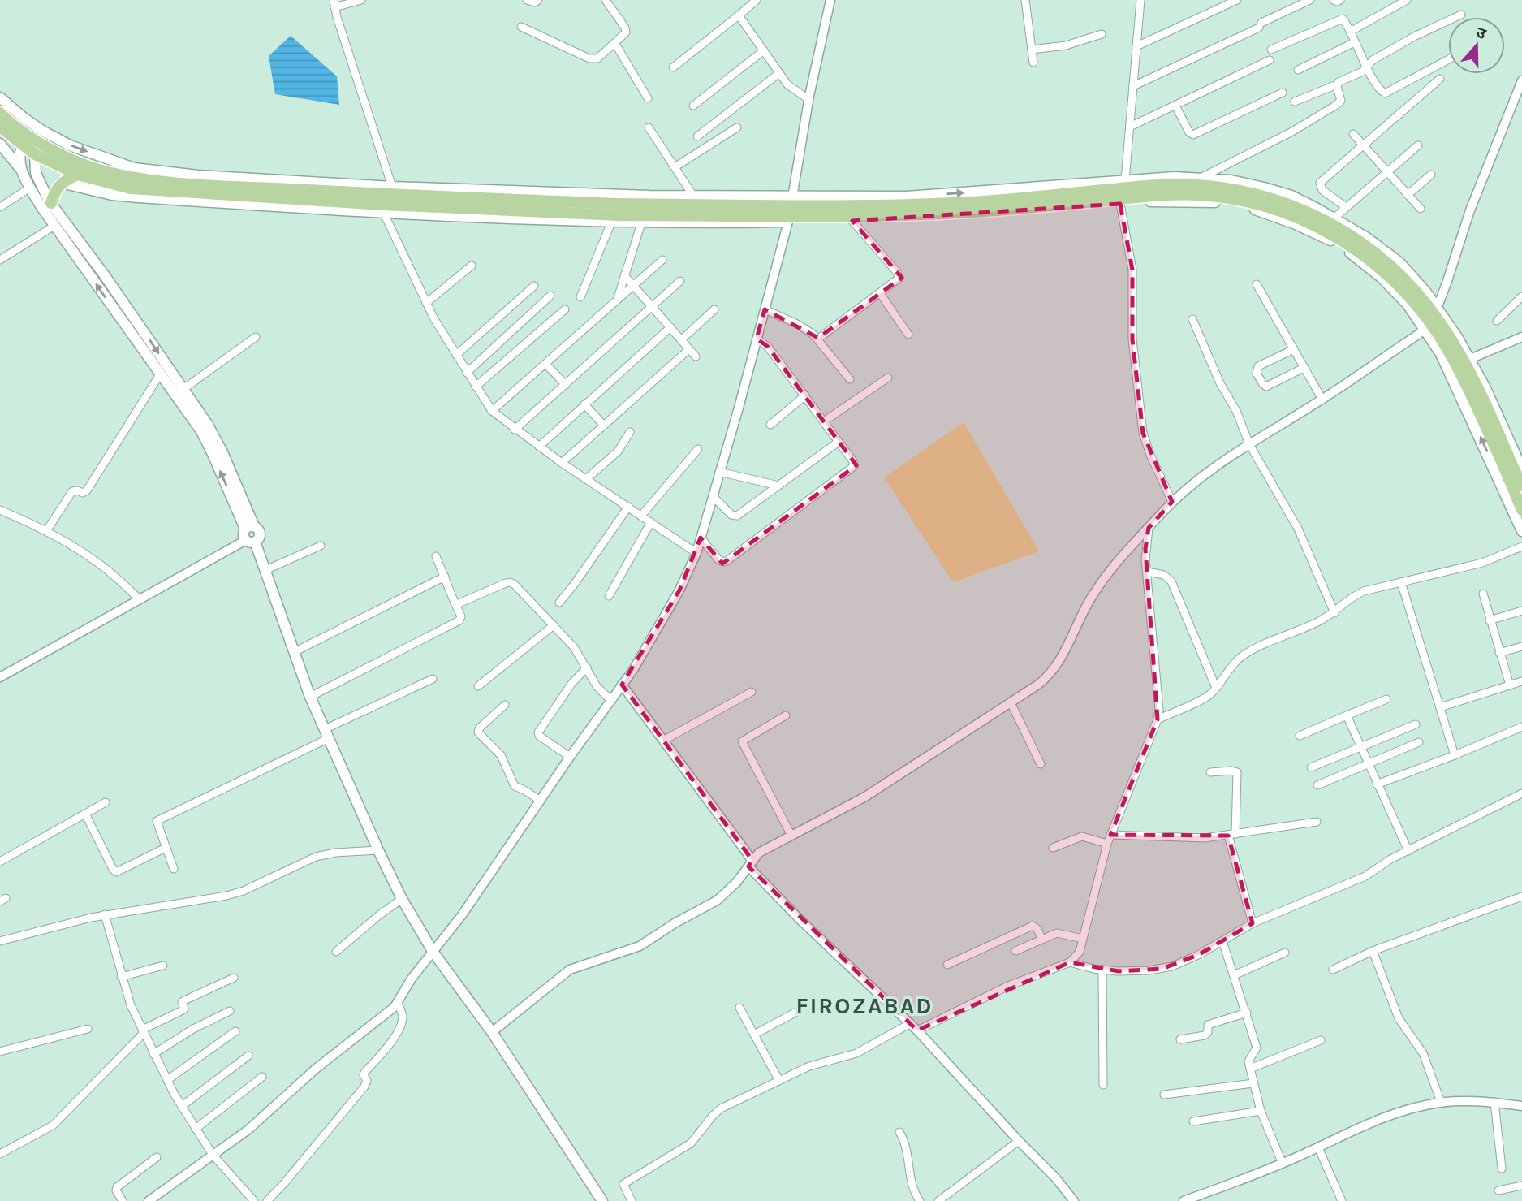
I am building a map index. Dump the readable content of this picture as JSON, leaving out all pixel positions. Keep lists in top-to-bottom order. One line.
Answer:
{"districts":["FIROZABAD"],"north":"top"}
